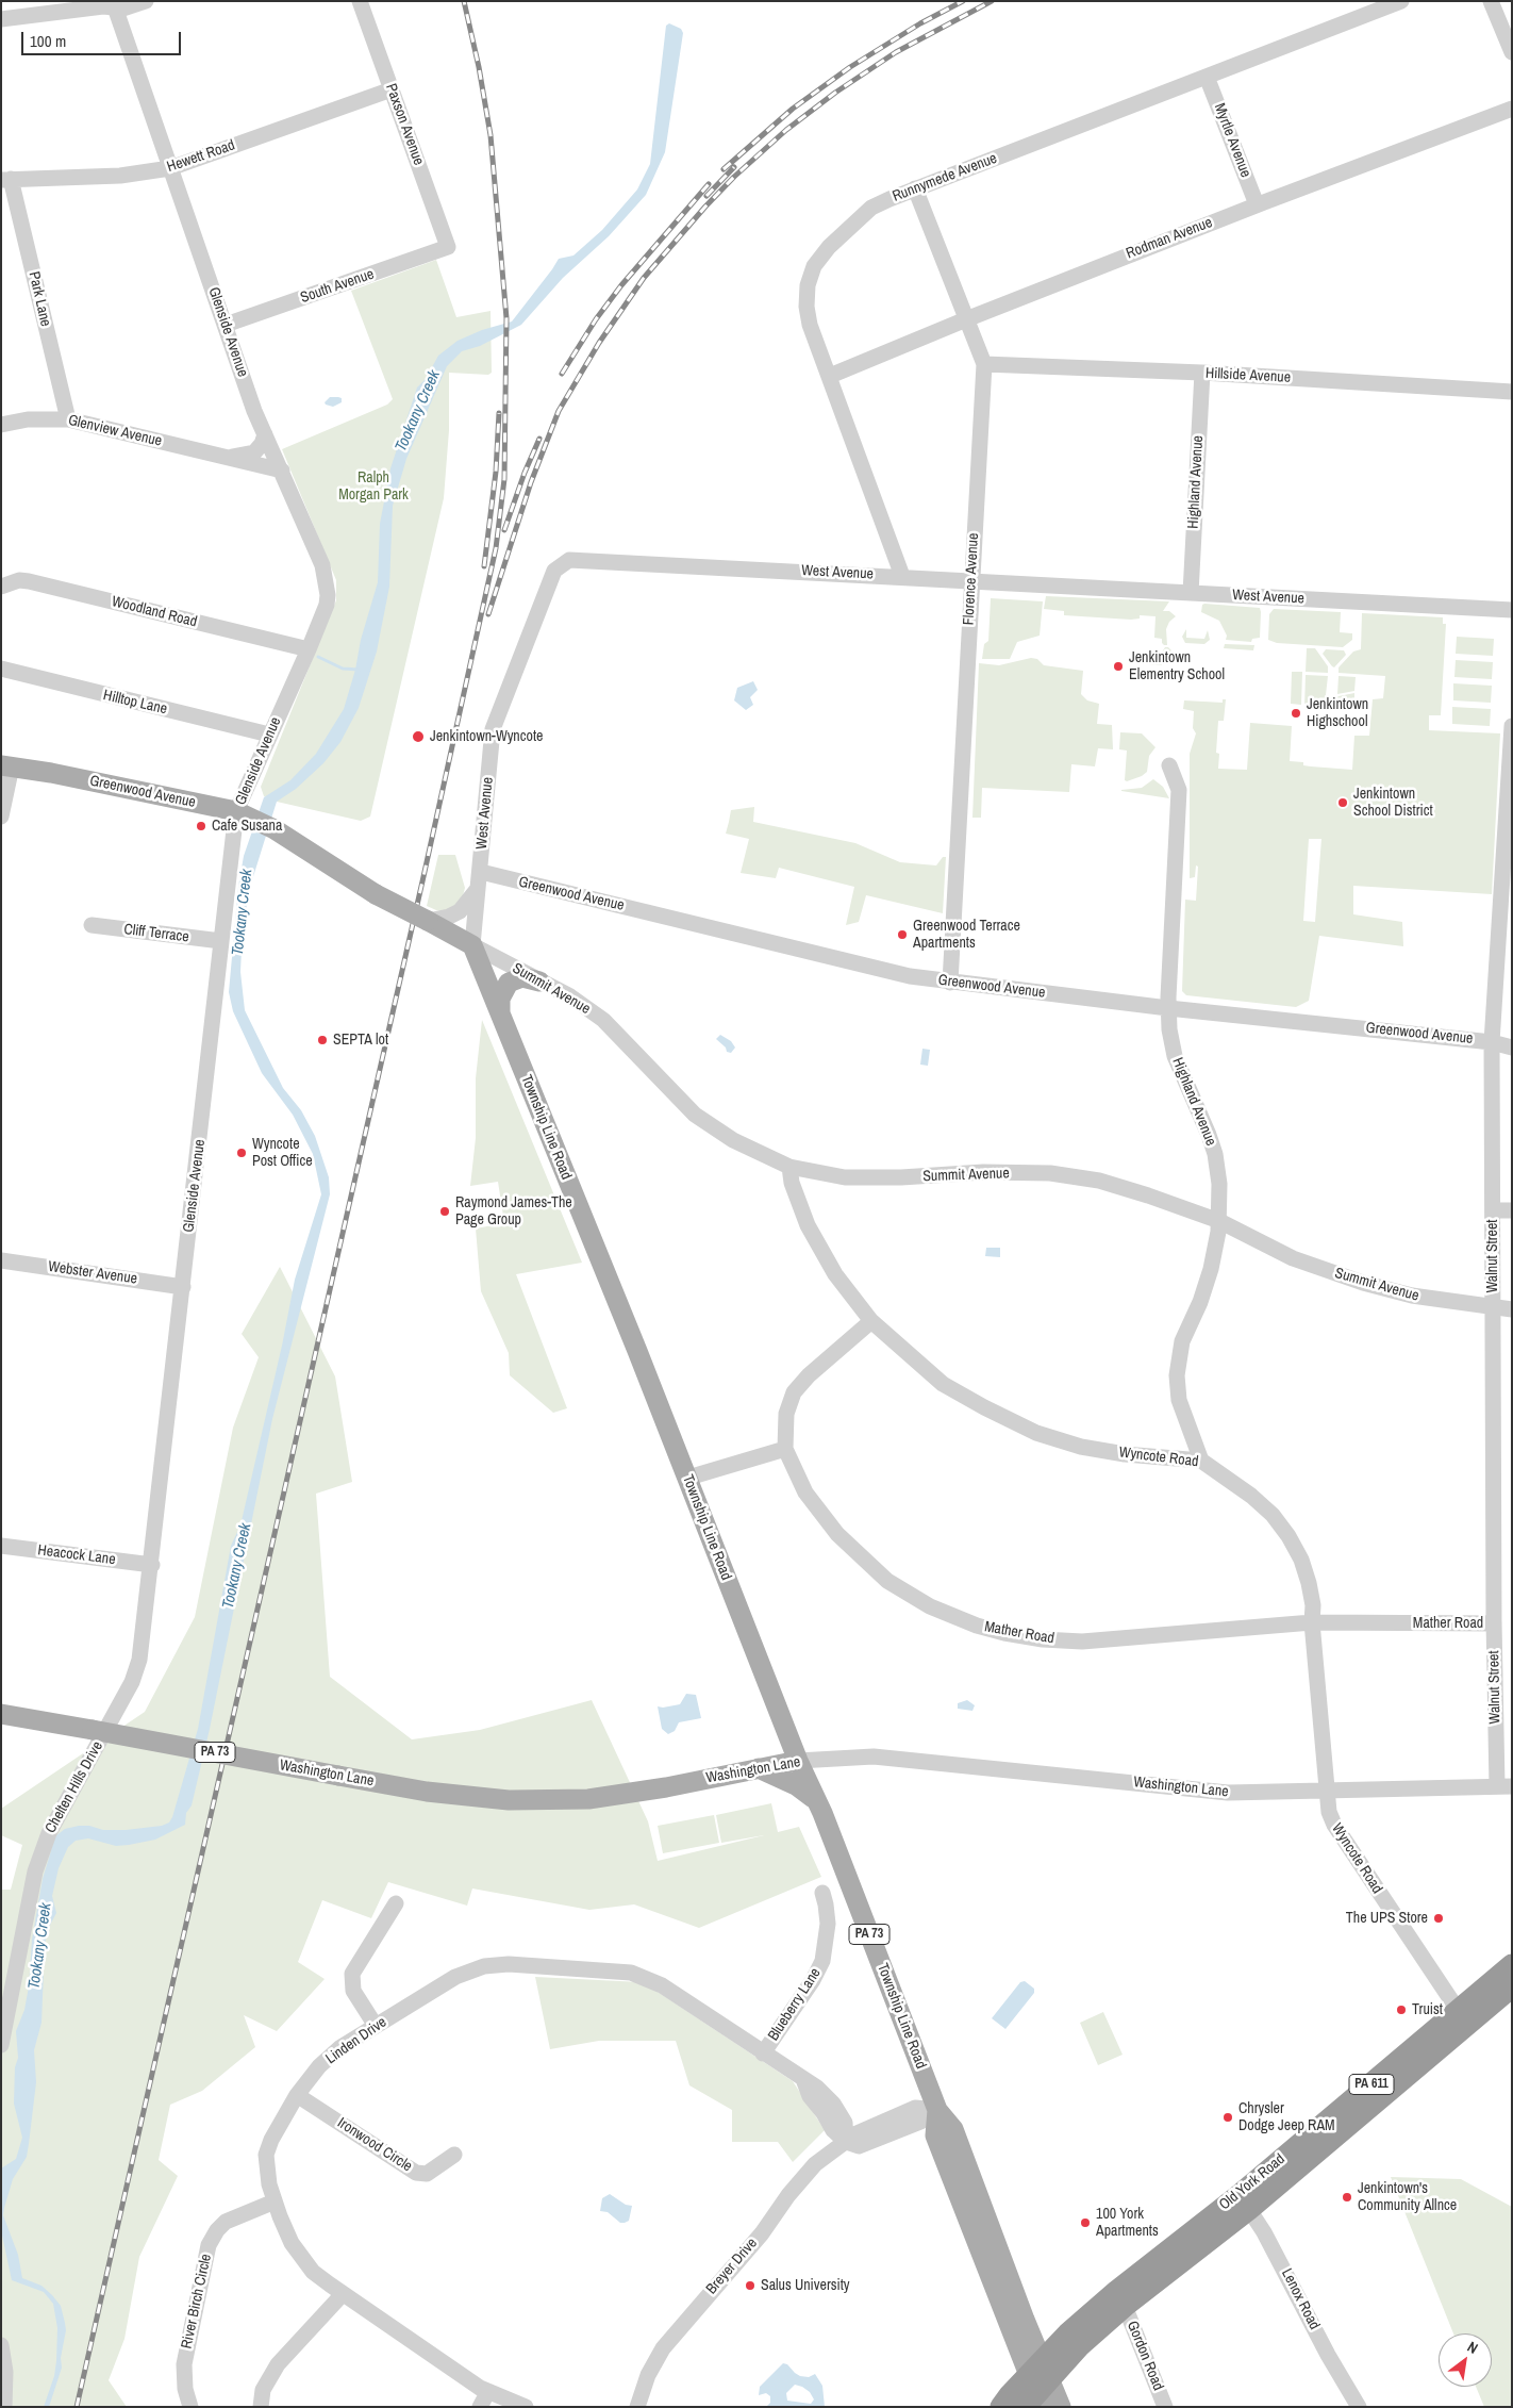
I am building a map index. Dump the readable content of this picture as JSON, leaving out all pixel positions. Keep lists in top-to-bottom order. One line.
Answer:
{"streets":{"highway":["PA 611","Old York Road"],"main road":["Greenwood Avenue","Township Line Road","PA 73","Washington Lane"],"street":["Paxson Avenue","Myrtle Avenue","Hewett Road","Runnymede Avenue","Rodman Avenue","South Avenue","Park Lane","Glenside Avenue","Hillside Avenue","Glenview Avenue","Highland Avenue","West Avenue","Florence Avenue","Woodland Road","Hilltop Lane","Cliff Terrace","Summit Avenue","Walnut Street","Webster Avenue","Wyncote Road","Heacock Lane","Mather Road","Chelten Hills Drive","Blueberry Lane","Linden Drive","Ironwood Circle","Breyer Drive","Lenox Road","River Birch Circle","Gordon Road"]},"crossings":[["Paxson Avenue","Hewett Road"],["Paxson Avenue","South Avenue"],["Myrtle Avenue","Runnymede Avenue"],["Myrtle Avenue","Rodman Avenue"],["Hewett Road","Park Lane"],["Hewett Road","Glenside Avenue"],["Runnymede Avenue","Rodman Avenue"],["Runnymede Avenue","West Avenue"],["Runnymede Avenue","Florence Avenue"],["Rodman Avenue","Florence Avenue"],["South Avenue","Glenside Avenue"],["Park Lane","Glenview Avenue"],["Glenside Avenue","Glenview Avenue"],["Glenside Avenue","Woodland Road"],["Glenside Avenue","Hilltop Lane"],["Glenside Avenue","Greenwood Avenue"],["Glenside Avenue","Cliff Terrace"],["Glenside Avenue","Webster Avenue"],["Glenside Avenue","Heacock Lane"],["Glenside Avenue","Chelten Hills Drive"],["Hillside Avenue","Highland Avenue"],["Hillside Avenue","Florence Avenue"],["Highland Avenue","West Avenue"],["Highland Avenue","Greenwood Avenue"],["Highland Avenue","Summit Avenue"],["Highland Avenue","Wyncote Road"],["West Avenue","Florence Avenue"],["West Avenue","Greenwood Avenue"],["West Avenue","Summit Avenue"],["West Avenue","Township Line Road"],["Florence Avenue","Greenwood Avenue"],["Greenwood Avenue","Summit Avenue"],["Greenwood Avenue","Township Line Road"],["Greenwood Avenue","Walnut Street"],["Summit Avenue","Township Line Road"],["Summit Avenue","Walnut Street"],["Summit Avenue","Wyncote Road"],["Township Line Road","Washington Lane"],["Township Line Road","Old York Road"],["Township Line Road","Breyer Drive"],["Walnut Street","Mather Road"],["Walnut Street","Washington Lane"],["Wyncote Road","Mather Road"],["Wyncote Road","Washington Lane"],["Wyncote Road","Old York Road"],["Heacock Lane","Chelten Hills Drive"],["Blueberry Lane","Linden Drive"],["Linden Drive","Ironwood Circle"],["Linden Drive","Breyer Drive"],["Linden Drive","River Birch Circle"],["Old York Road","Lenox Road"],["Old York Road","Gordon Road"]],"water":["Tookany Creek"],"parks":["Ralph Morgan Park"],"places":["Jenkintown Elementry School","Jenkintown Highschool","Jenkintown-Wyncote","Jenkintown School District","Cafe Susana","Greenwood Terrace Apartments","SEPTA lot","Wyncote Post Office","Raymond James-The Page Group","The UPS Store","Truist","Chrysler Dodge Jeep RAM","Jenkintown's Community Allnce","100 York Apartments","Salus University"],"scale_bar":"100 m","north":"top right"}
